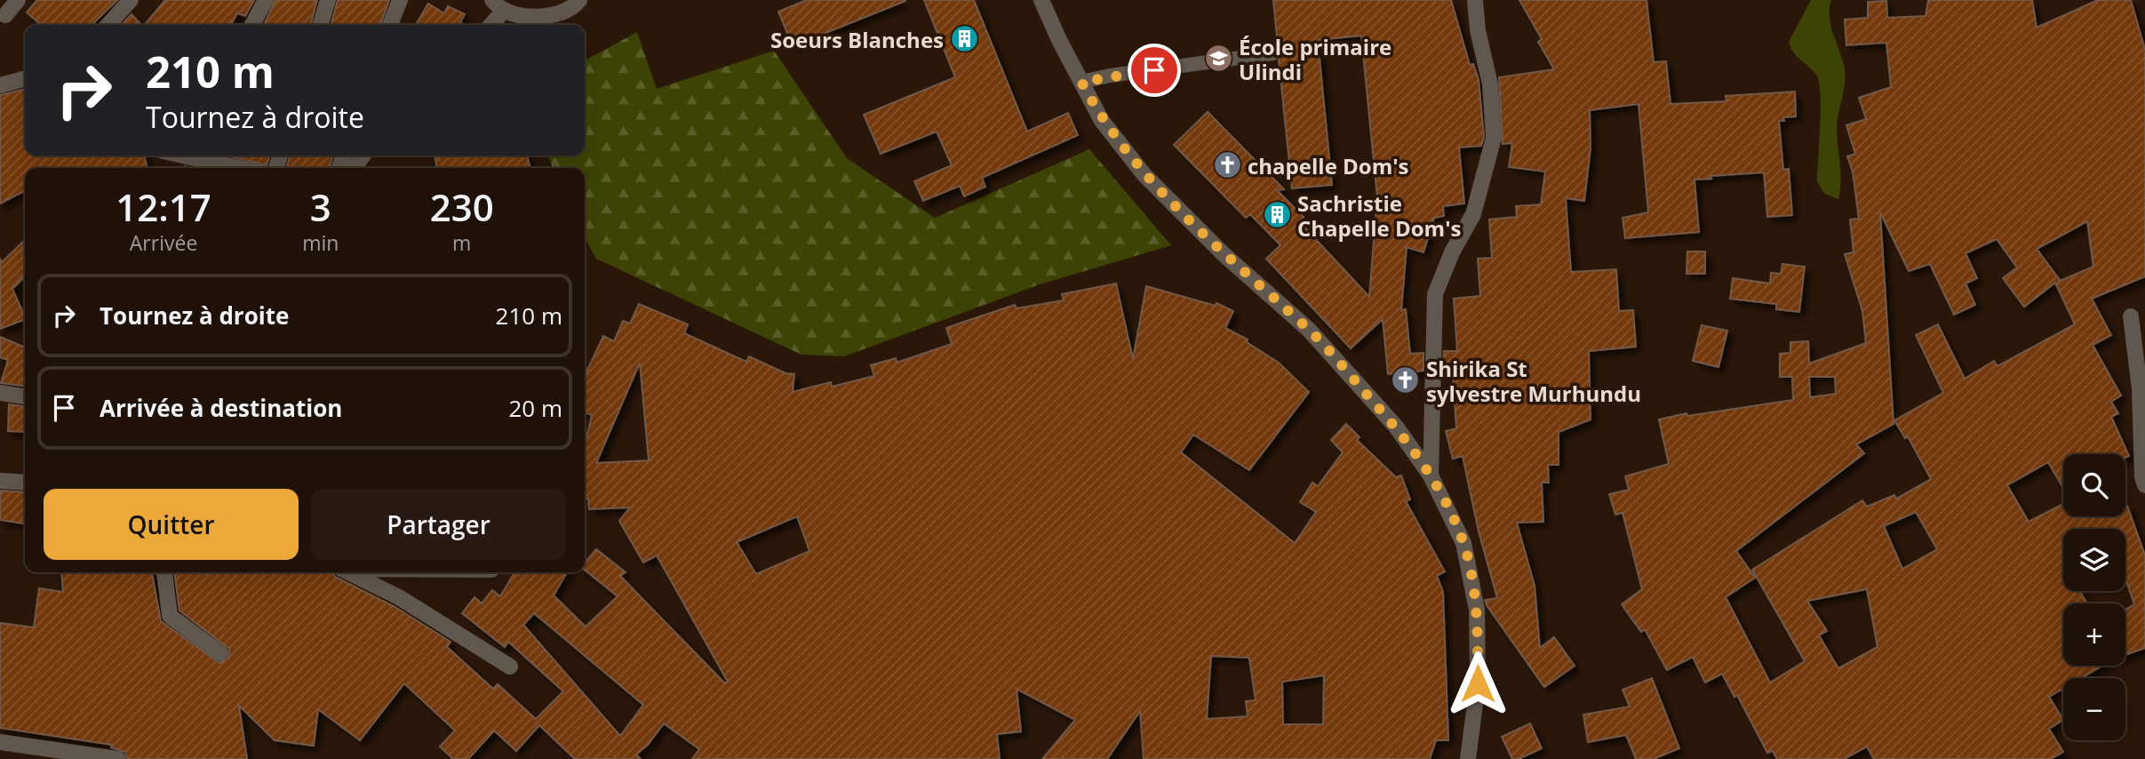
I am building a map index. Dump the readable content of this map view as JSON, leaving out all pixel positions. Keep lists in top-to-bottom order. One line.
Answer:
{"places":{"building":["Soeurs Blanches","Sachristie Chapelle Dom's"],"school or university":["École primaire Ulindi"],"church":["chapelle Dom's","Shirika St sylvestre Murhundu"]},"page":{"turn":["210 m","Tournez à droite"],"eta":["12:17","Arrivée","3","min","230","m"],"list":[{"name":"Tournez à droite","value":"210 m"},{"name":"Arrivée à destination","value":"20 m"}],"map_buttons":["+","−"],"buttons":["Quitter","Partager"]}}
